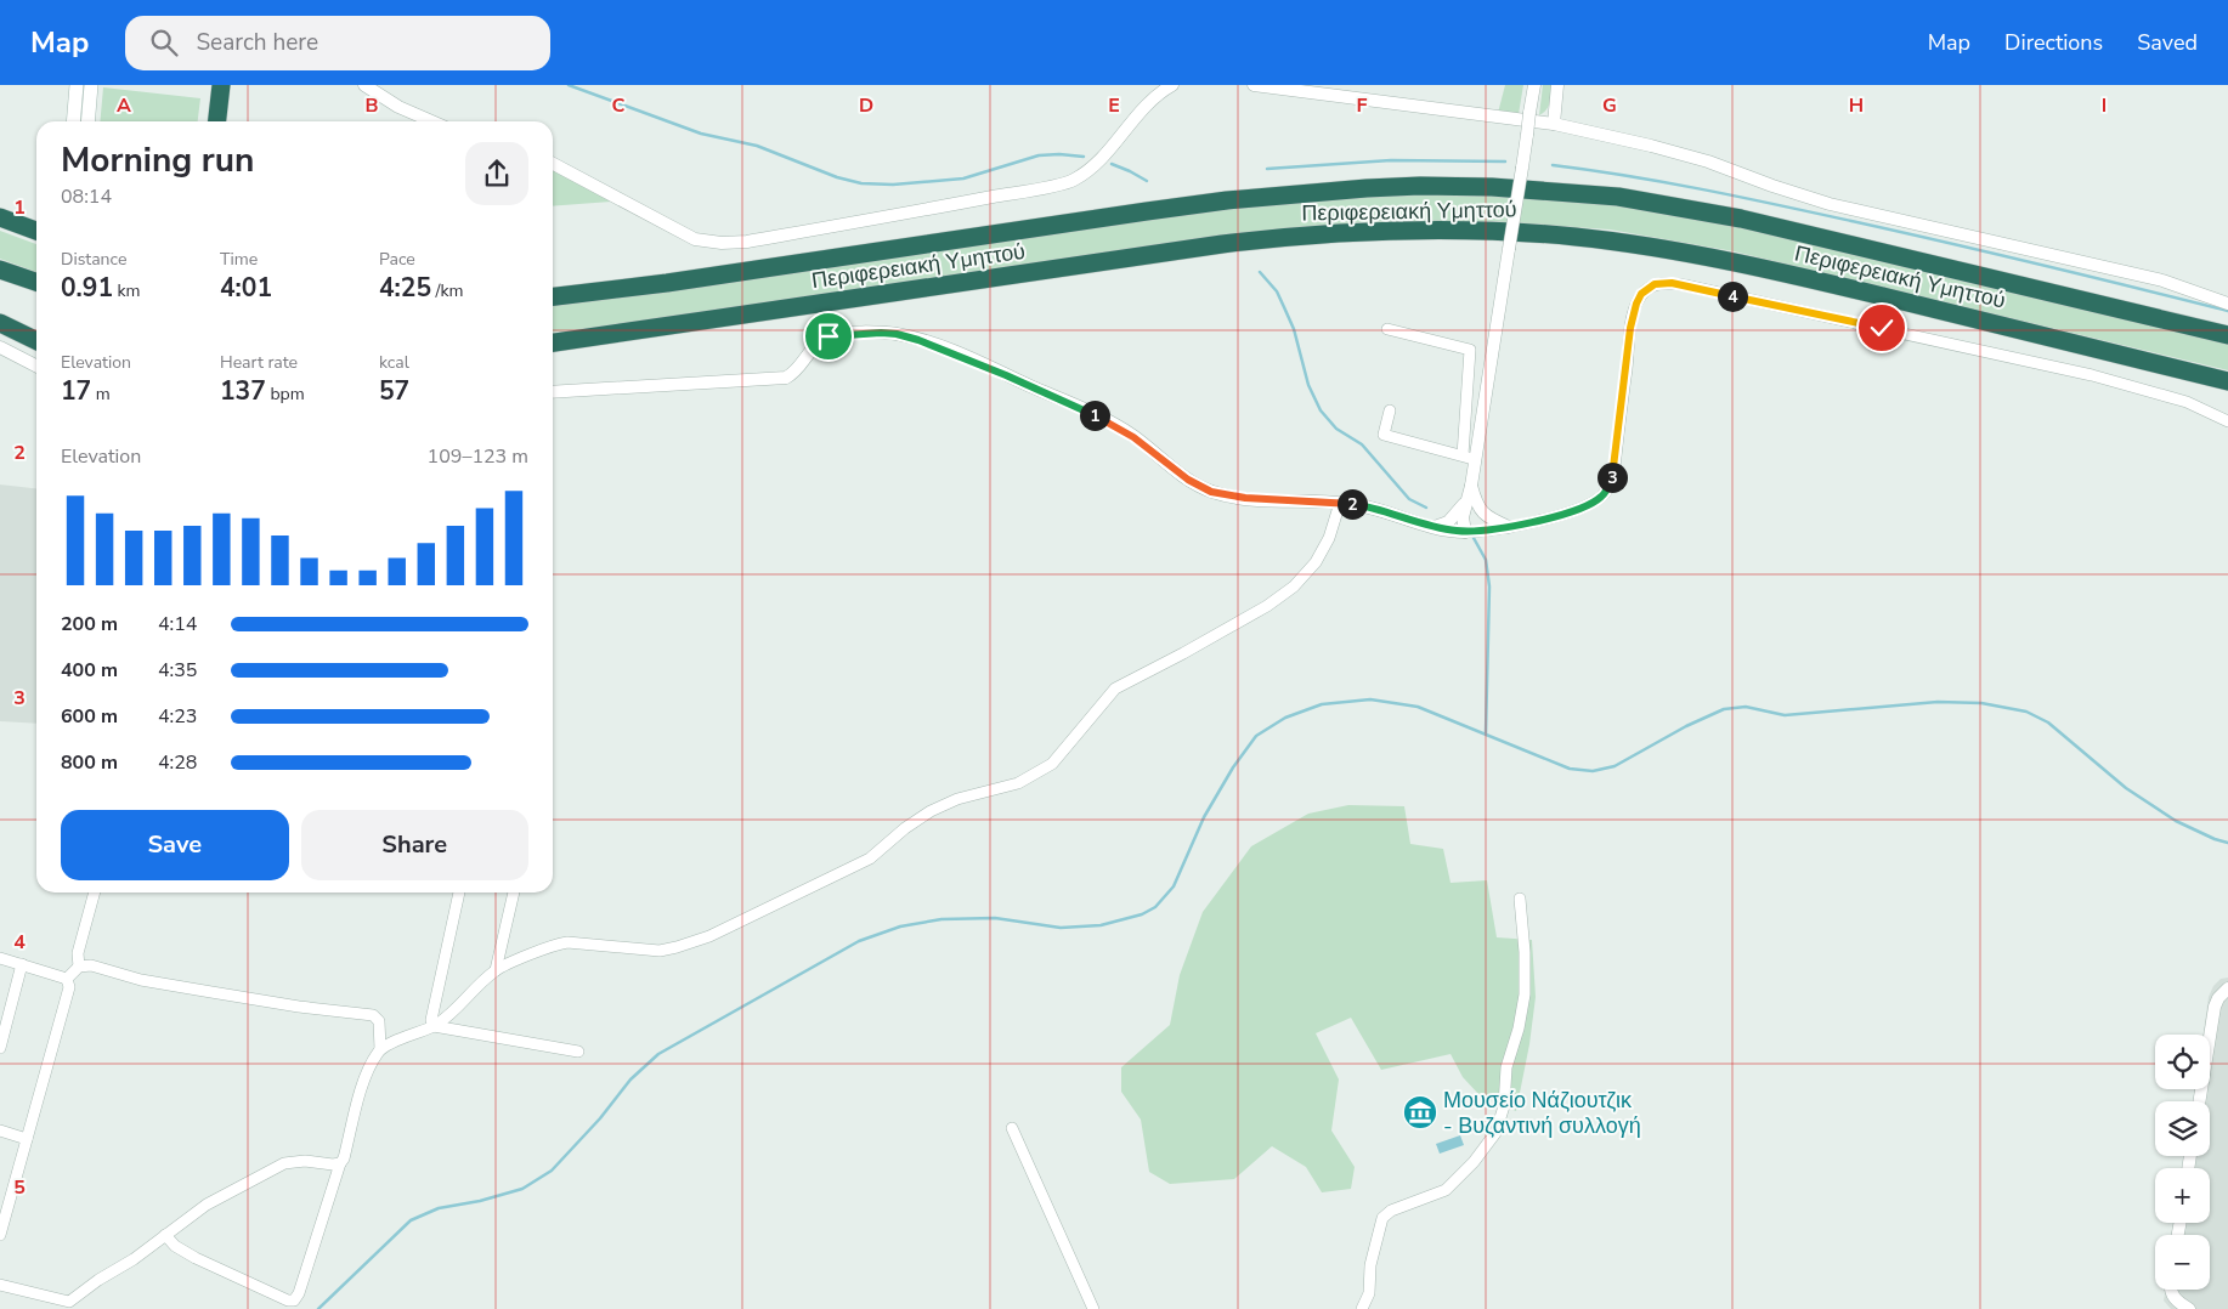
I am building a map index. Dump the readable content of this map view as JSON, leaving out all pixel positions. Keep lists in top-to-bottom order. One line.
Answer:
{"streets":{"highway":["Περιφερειακή Υμηττού"]},"places":{"museum":["Μουσείο Νάζιουτζικ - Βυζαντινή συλλογή"]},"page":{"header":"Map","search":"Search here","nav":["Map","Directions","Saved"],"heading":["Morning run","08:14"],"stats":[["Distance","0.91 km"],["Time","4:01"],["Pace","4:25 /km"],["Elevation","17 m"],["Heart rate","137 bpm"],["kcal","57"]],"pins":["4","1","3","2"],"chart":["Elevation","109–123 m"],"list":[{"name":"200 m","note":"4:14"},{"name":"400 m","note":"4:35"},{"name":"600 m","note":"4:23"},{"name":"800 m","note":"4:28"}],"buttons":["Save","Share"],"map_buttons":["+","−"]},"grid":{"columns":["A","B","C","D","E","F","G","H","I"],"rows":["1","2","3","4","5"]}}
